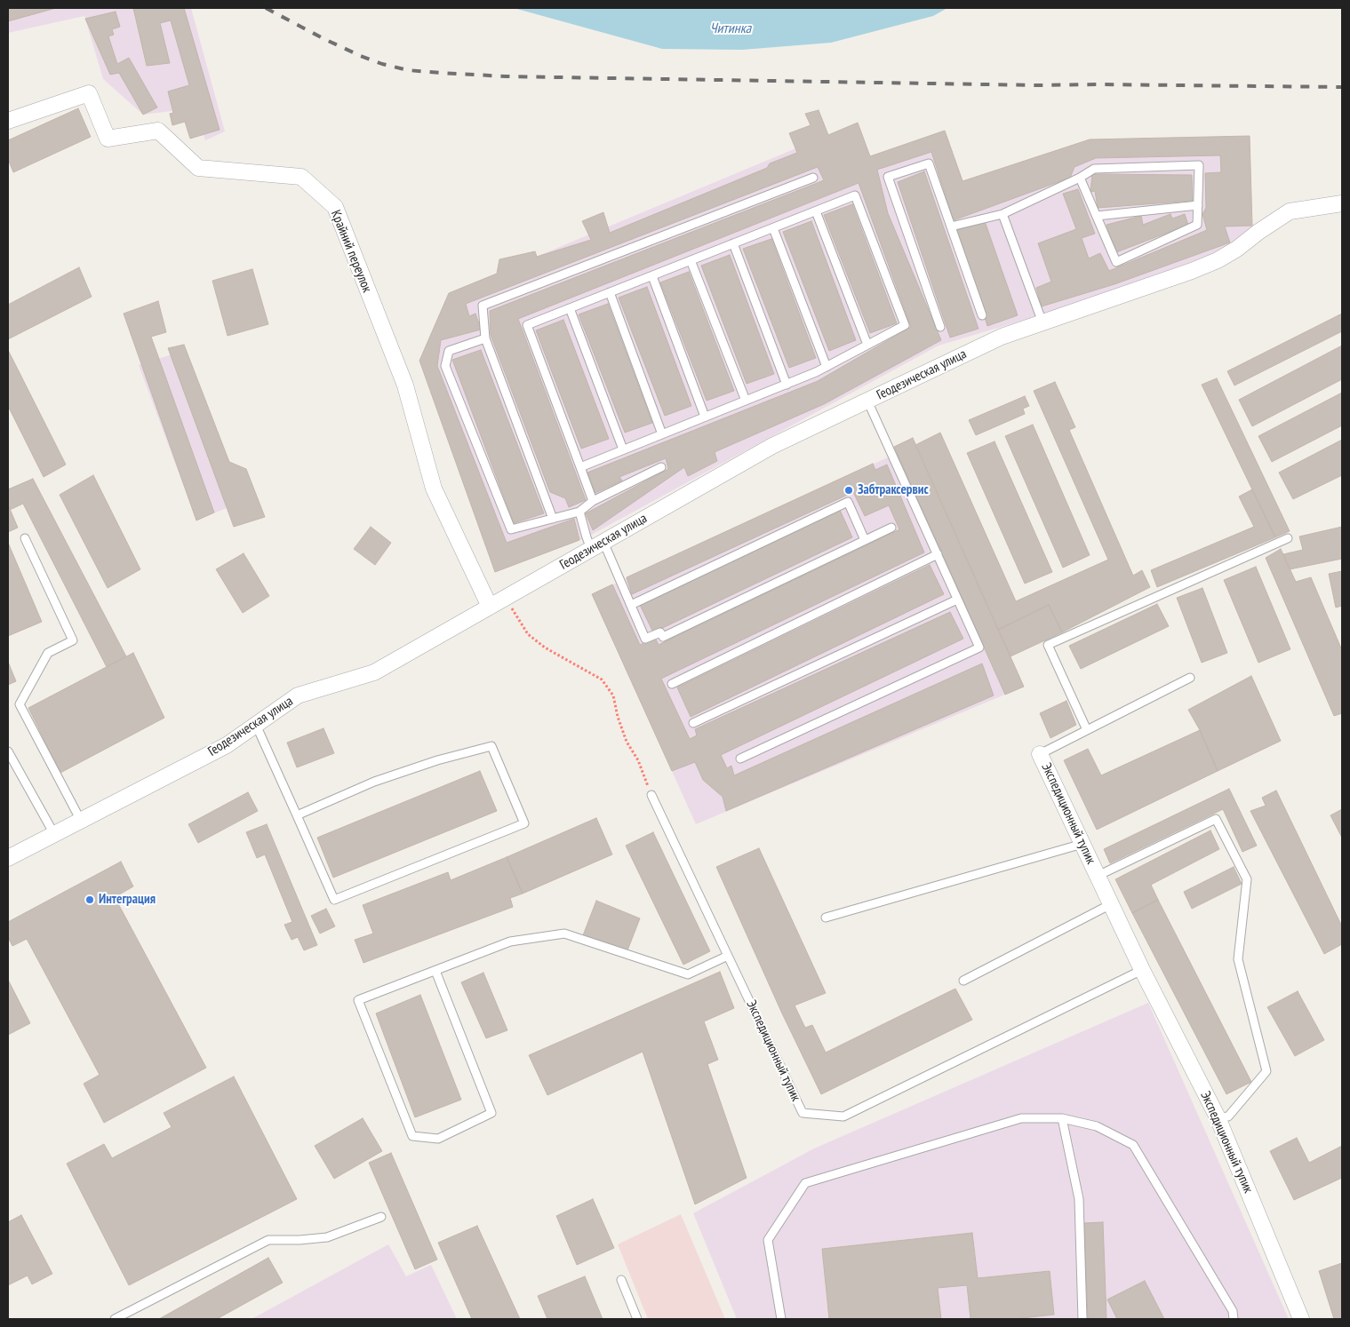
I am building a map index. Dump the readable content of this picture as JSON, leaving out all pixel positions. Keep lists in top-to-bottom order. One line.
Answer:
{"streets":{"street":["Крайний переулок","Геодезическая улица","Экспедиционный тупик"]},"crossings":[["Крайний переулок","Геодезическая улица"]],"water":["Читинка"],"places":["Забтраксервис","Интеграция"]}
